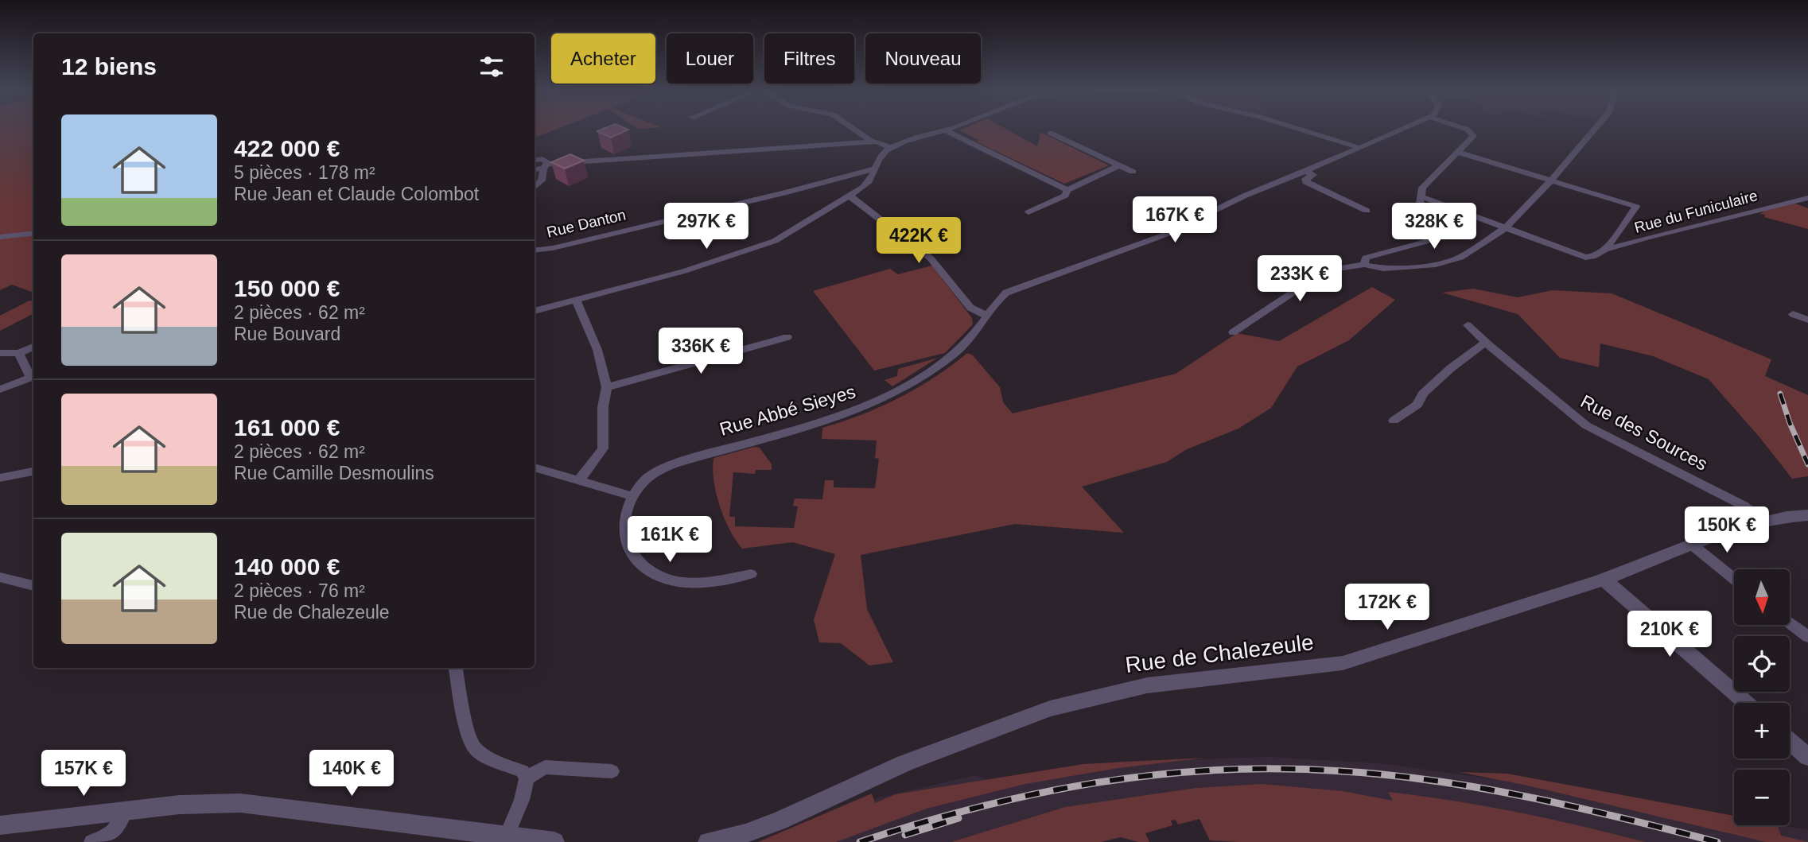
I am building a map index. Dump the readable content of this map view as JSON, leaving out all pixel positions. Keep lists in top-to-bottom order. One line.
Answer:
{"streets":{"street":["Rue du Funiculaire","Rue Danton","Rue Abbé Sieyes","Rue des Sources","Rue de Chalezeule"]},"crossings":[["Rue des Sources","Rue de Chalezeule"]],"north":"bottom","page":{"chip":["Acheter","Louer","Filtres","Nouveau"],"heading":"12 biens","list":[{"name":"422 000 €","note":"5 pièces · 178 m² · Rue Jean et Claude Colombot"},{"name":"150 000 €","note":"2 pièces · 62 m² · Rue Bouvard"},{"name":"161 000 €","note":"2 pièces · 62 m² · Rue Camille Desmoulins"},{"name":"140 000 €","note":"2 pièces · 76 m² · Rue de Chalezeule"}],"price":["167K €","297K €","328K €","422K €","233K €","336K €","150K €","161K €","172K €","210K €","157K €","140K €"],"map_buttons":["+","−"]}}
